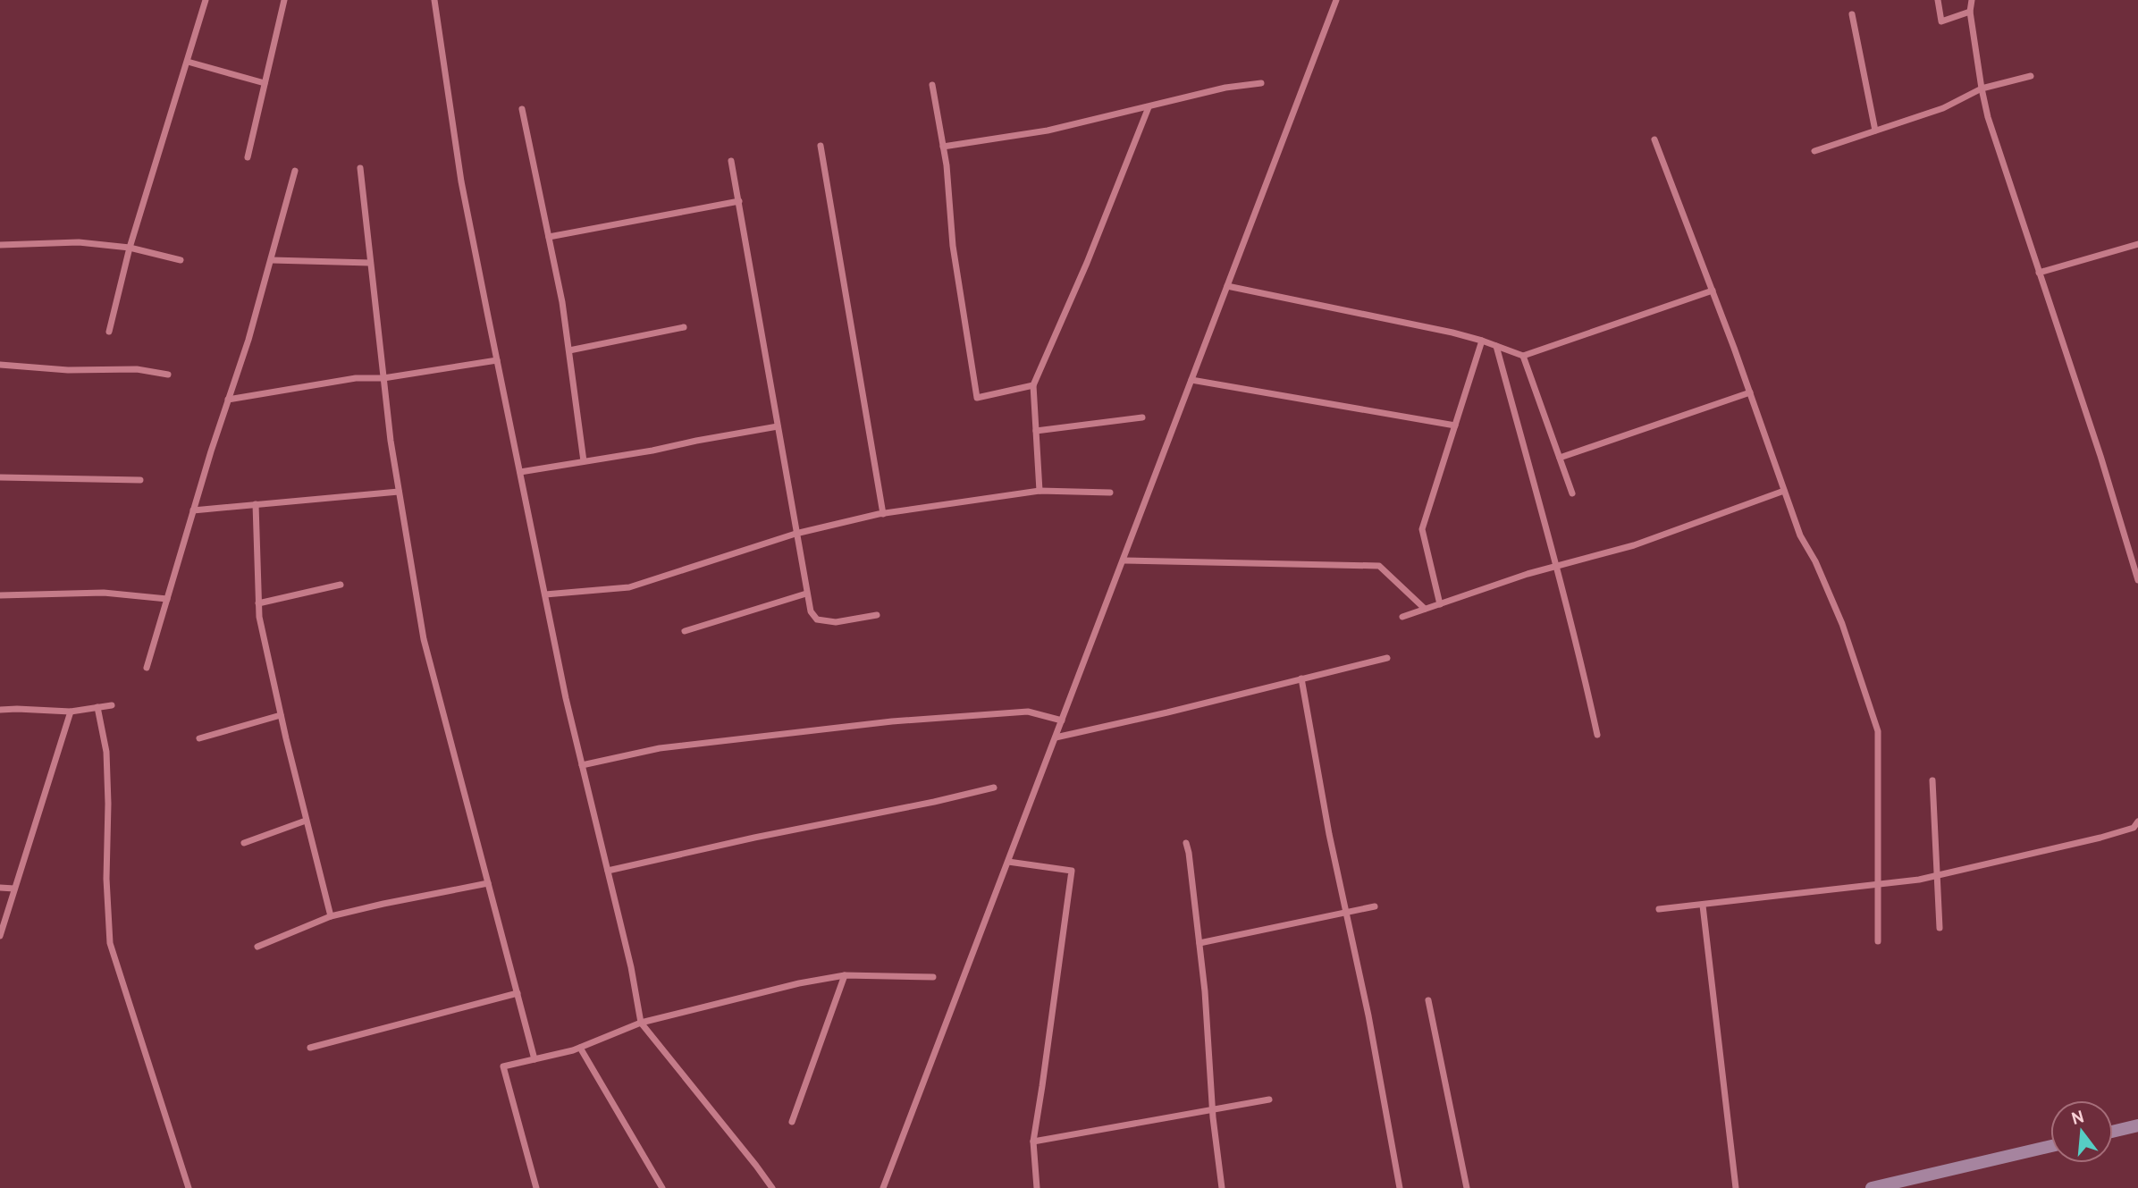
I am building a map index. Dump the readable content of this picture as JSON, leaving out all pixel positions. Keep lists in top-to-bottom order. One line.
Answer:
{"north":"top"}
